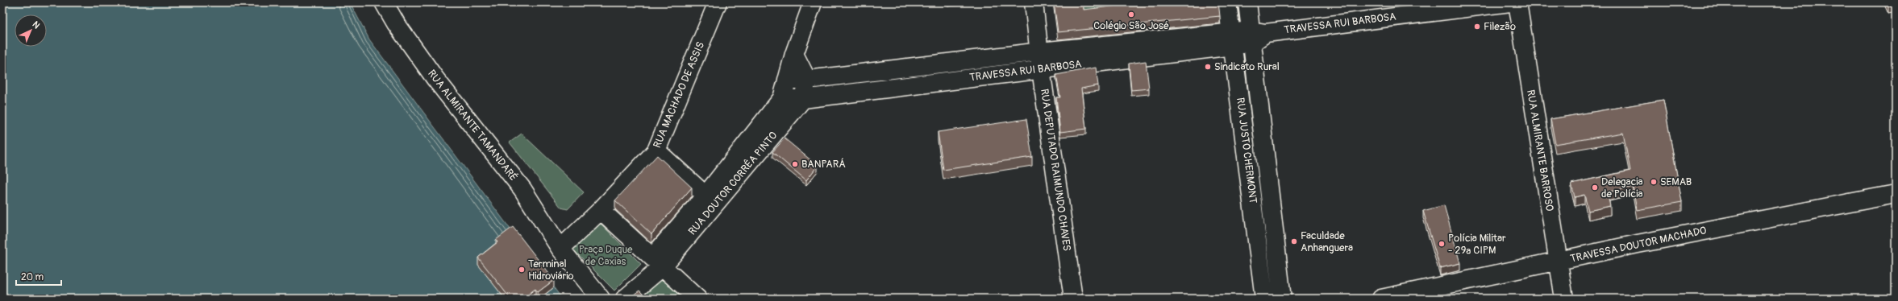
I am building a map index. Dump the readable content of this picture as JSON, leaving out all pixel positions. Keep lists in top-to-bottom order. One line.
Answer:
{"streets":{"street":["TRAVESSA RUI BARBOSA","RUA MACHADO DE ASSIS","RUA ALMIRANTE TAMANDARÉ","RUA JUSTO CHERMONT","RUA ALMIRANTE BARROSO","RUA DEPUTADO RAIMUNDO CHAVES","RUA DOUTOR CORRÊA PINTO","TRAVESSA DOUTOR MACHADO"]},"crossings":[["TRAVESSA RUI BARBOSA","RUA JUSTO CHERMONT"],["TRAVESSA RUI BARBOSA","RUA DEPUTADO RAIMUNDO CHAVES"],["TRAVESSA RUI BARBOSA","RUA DOUTOR CORRÊA PINTO"],["RUA MACHADO DE ASSIS","RUA ALMIRANTE TAMANDARÉ"],["RUA ALMIRANTE BARROSO","TRAVESSA DOUTOR MACHADO"]],"parks":["Praça Duque de Caxias"],"places":["Colégio São José","Filezão","Sindicato Rural","BANPARÁ","SEMAB","Delegacia de Polícia","Faculdade Anhanguera","Polícia Militar - 29ª CIPM","Terminal Hidroviário"],"scale_bar":"20 m","north":"top right"}
